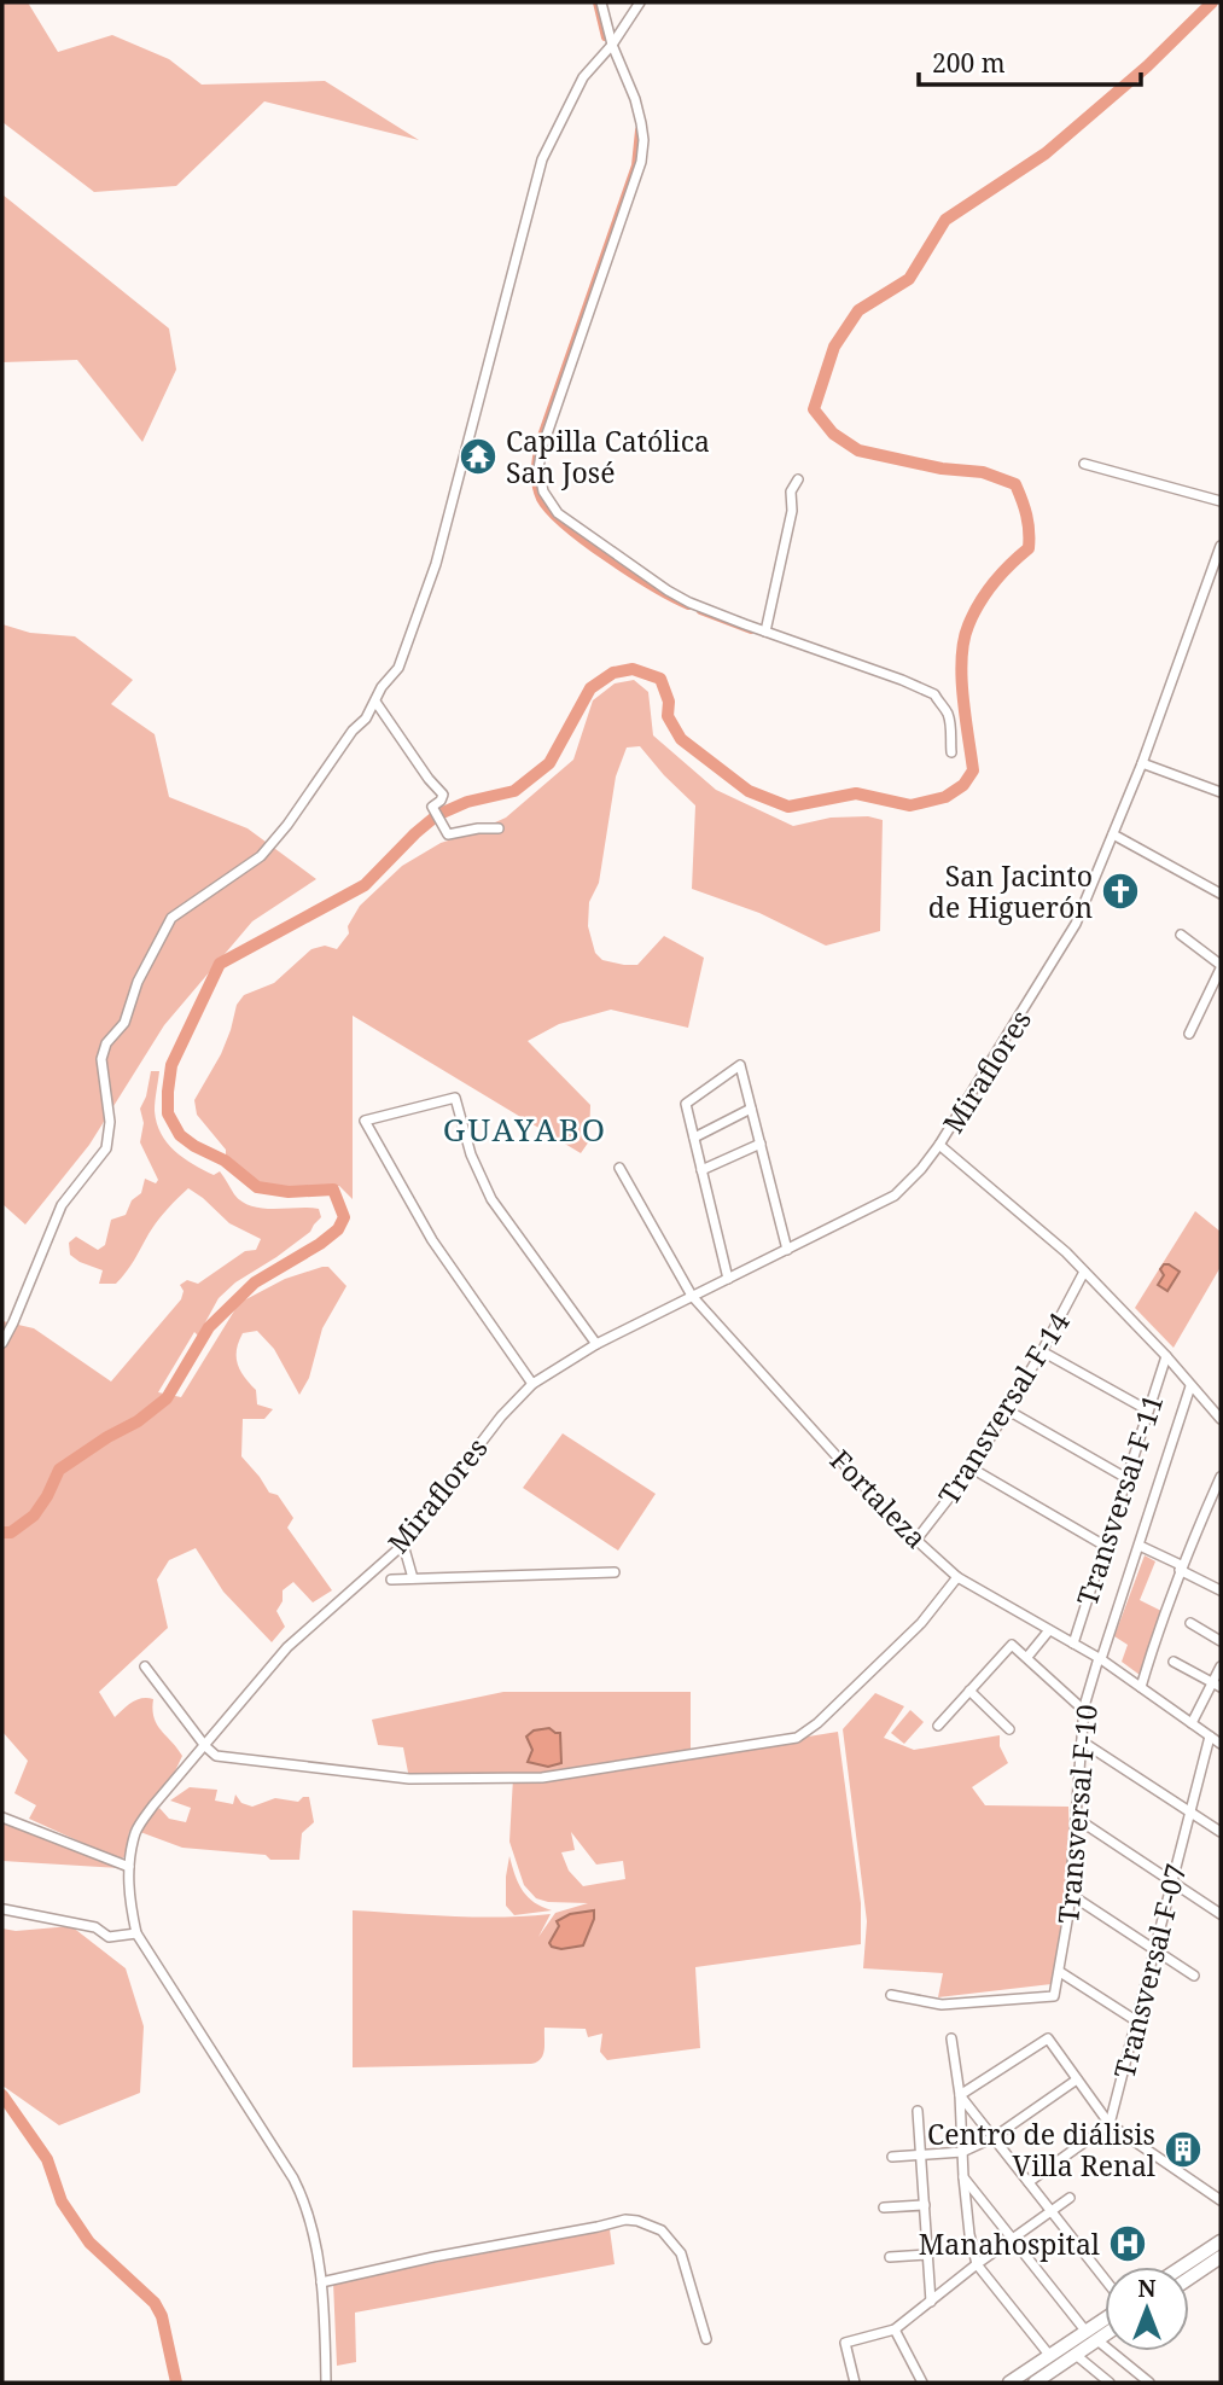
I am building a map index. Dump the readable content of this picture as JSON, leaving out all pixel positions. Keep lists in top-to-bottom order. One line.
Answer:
{"streets":{"street":["Miraflores","Transversal F-14","Fortaleza","Transversal F-11","Transversal F-10","Transversal F-07"]},"crossings":[["Miraflores","Fortaleza"],["Transversal F-14","Fortaleza"],["Fortaleza","Transversal F-11"],["Fortaleza","Transversal F-10"],["Fortaleza","Transversal F-07"]],"districts":["GUAYABO"],"places":{"temple":["Capilla Católica San José"],"church":["San Jacinto de Higuerón"],"building":["Centro de diálisis Villa Renal"],"hospital":["Manahospital"]},"scale_bar":"200 m","north":"top"}
